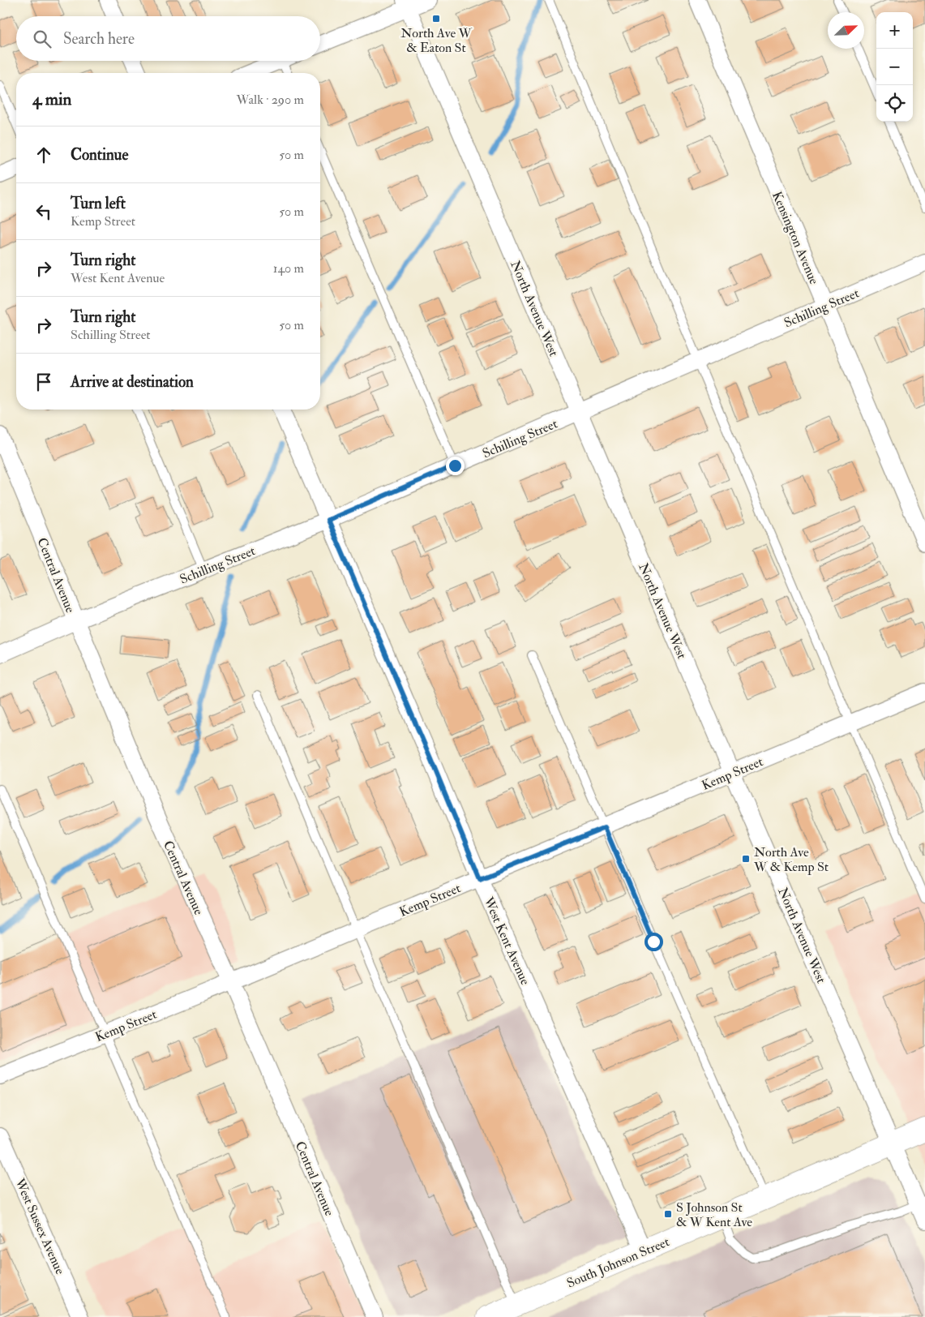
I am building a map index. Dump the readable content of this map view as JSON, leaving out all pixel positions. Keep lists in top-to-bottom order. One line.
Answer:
{"streets":{"street":["Kensington Avenue","Schilling Street","North Avenue West","Central Avenue","Kemp Street","West Kent Avenue","West Sussex Avenue","South Johnson Street"]},"crossings":[["Kensington Avenue","Schilling Street"],["Schilling Street","North Avenue West"],["Schilling Street","Central Avenue"],["Schilling Street","West Kent Avenue"],["North Avenue West","Kemp Street"],["North Avenue West","South Johnson Street"],["Central Avenue","Kemp Street"],["Kemp Street","West Kent Avenue"],["West Kent Avenue","South Johnson Street"]],"places":{"transit":["North Ave W & Eaton St","North Ave W & Kemp St","S Johnson St & W Kent Ave"]},"north":"top right","page":{"map_buttons":["+","−"],"search":"Search here","heading":["4 min","Walk · 290 m"],"list":[["Continue","50 m"],["Turn left","Kemp Street","50 m"],["Turn right","West Kent Avenue","140 m"],["Turn right","Schilling Street","50 m"],"Arrive at destination"]}}
